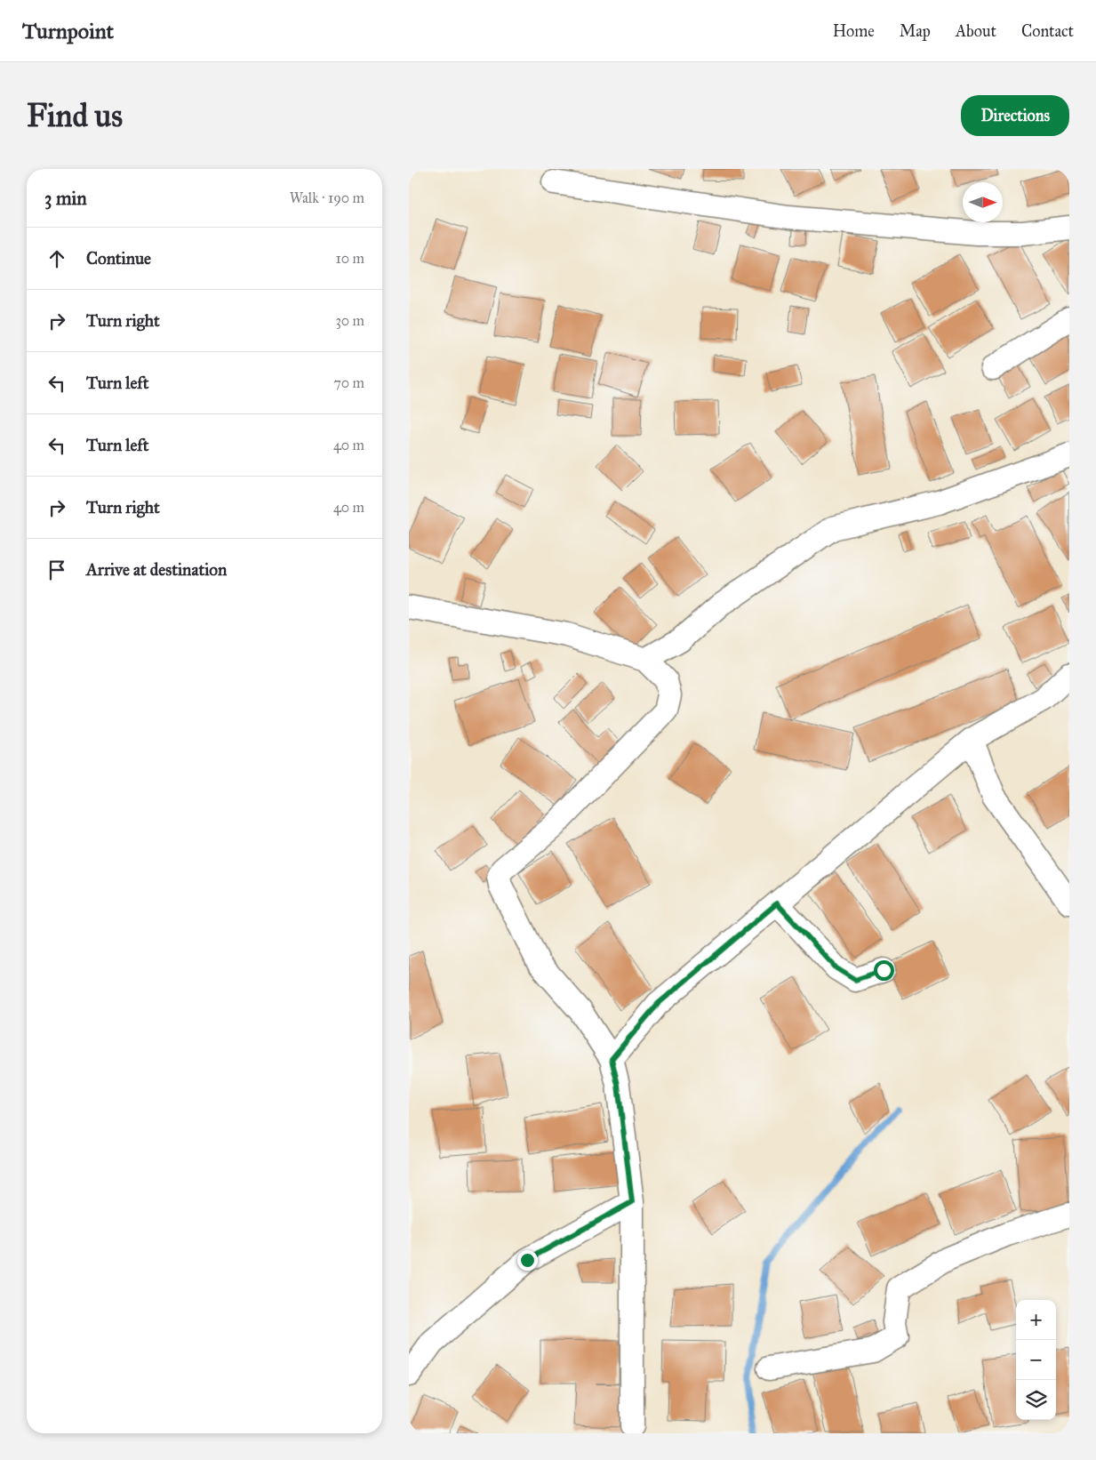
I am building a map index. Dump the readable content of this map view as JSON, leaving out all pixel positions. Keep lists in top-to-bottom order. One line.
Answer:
{"north":"right","page":{"header":"Turnpoint","nav":["Home","Map","About","Contact"],"buttons":"Directions","title":"Find us","heading":["3 min","Walk · 190 m"],"list":[["Continue","10 m"],["Turn right","30 m"],["Turn left","70 m"],["Turn left","40 m"],["Turn right","40 m"],"Arrive at destination"],"map_buttons":["+","−"]}}
